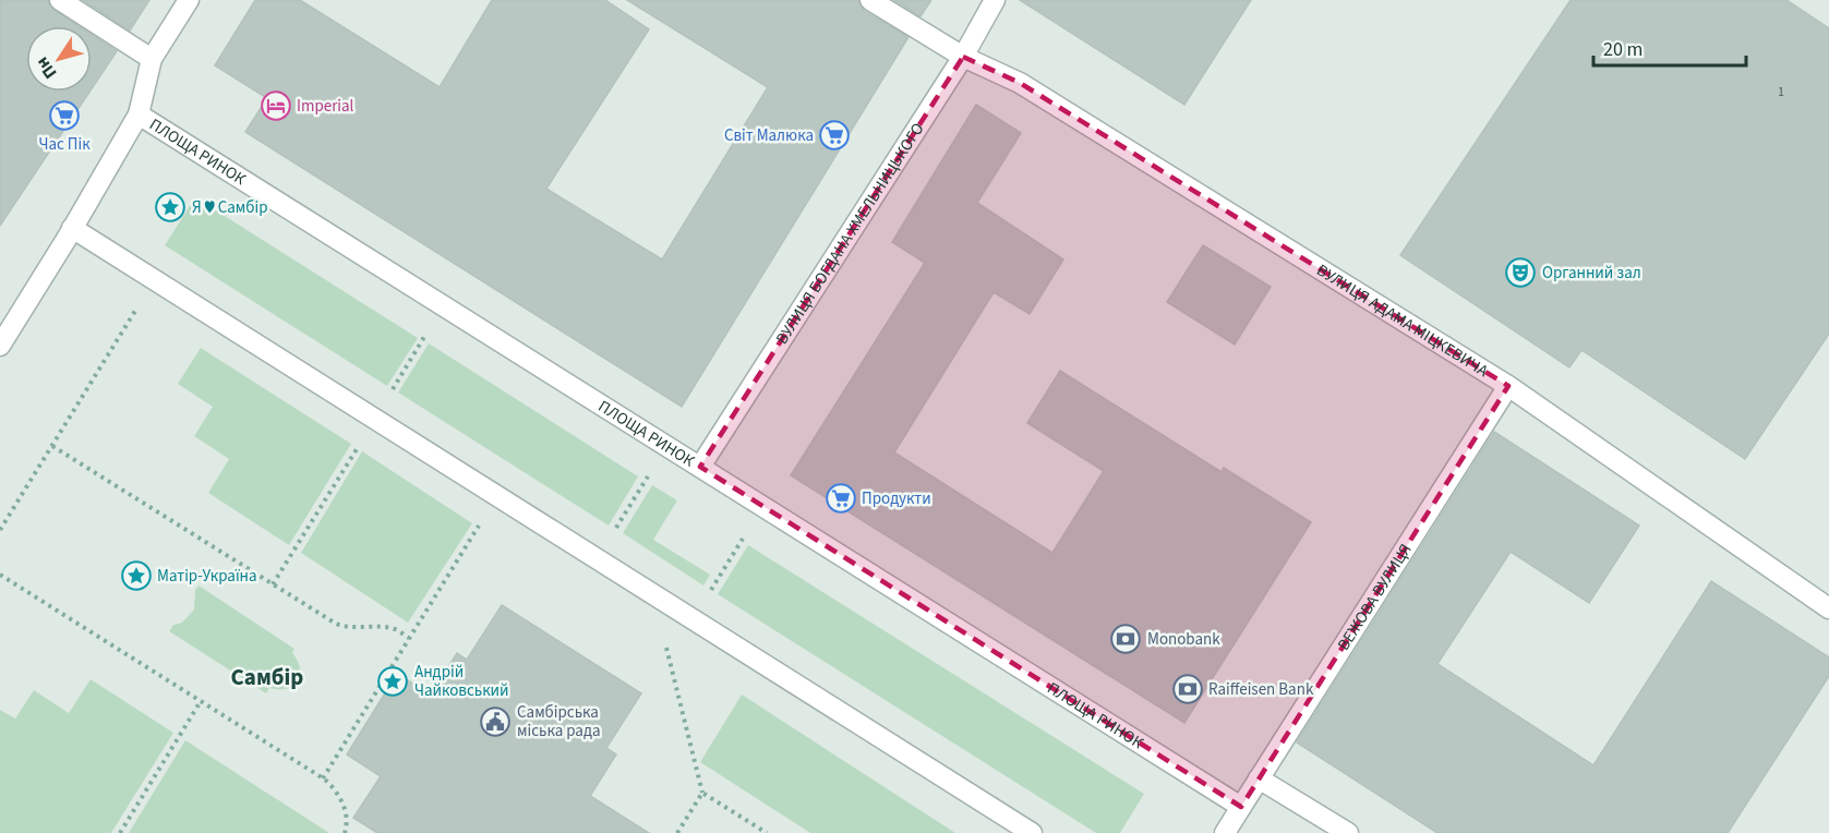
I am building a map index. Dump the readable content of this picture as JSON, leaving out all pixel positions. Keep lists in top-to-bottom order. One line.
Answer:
{"streets":{"street":["ПЛОЩА РИНОК","ВУЛИЦЯ БОГДАНА ХМЕЛЬНИЦЬКОГО","ВУЛИЦЯ АДАМА МІЦКЕВИЧА","ВЕЖОВА ВУЛИЦЯ"]},"crossings":[["ПЛОЩА РИНОК","ВУЛИЦЯ БОГДАНА ХМЕЛЬНИЦЬКОГО"],["ПЛОЩА РИНОК","ВЕЖОВА ВУЛИЦЯ"],["ВУЛИЦЯ БОГДАНА ХМЕЛЬНИЦЬКОГО","ВУЛИЦЯ АДАМА МІЦКЕВИЧА"],["ВУЛИЦЯ АДАМА МІЦКЕВИЧА","ВЕЖОВА ВУЛИЦЯ"]],"districts":["Самбір"],"places":{"hotel":["Imperial"],"supermarket":["Час Пік","Світ Малюка","Продукти"],"place":["Я ♥ Самбір","Матір-Україна","Андрій Чайковський"],"theatre":["Органний зал"],"bank":["Monobank","Raiffeisen Bank"],"public building":["Самбірська міська рада"]},"house_numbers":["1"],"scale_bar":"20 m","north":"bottom left"}
